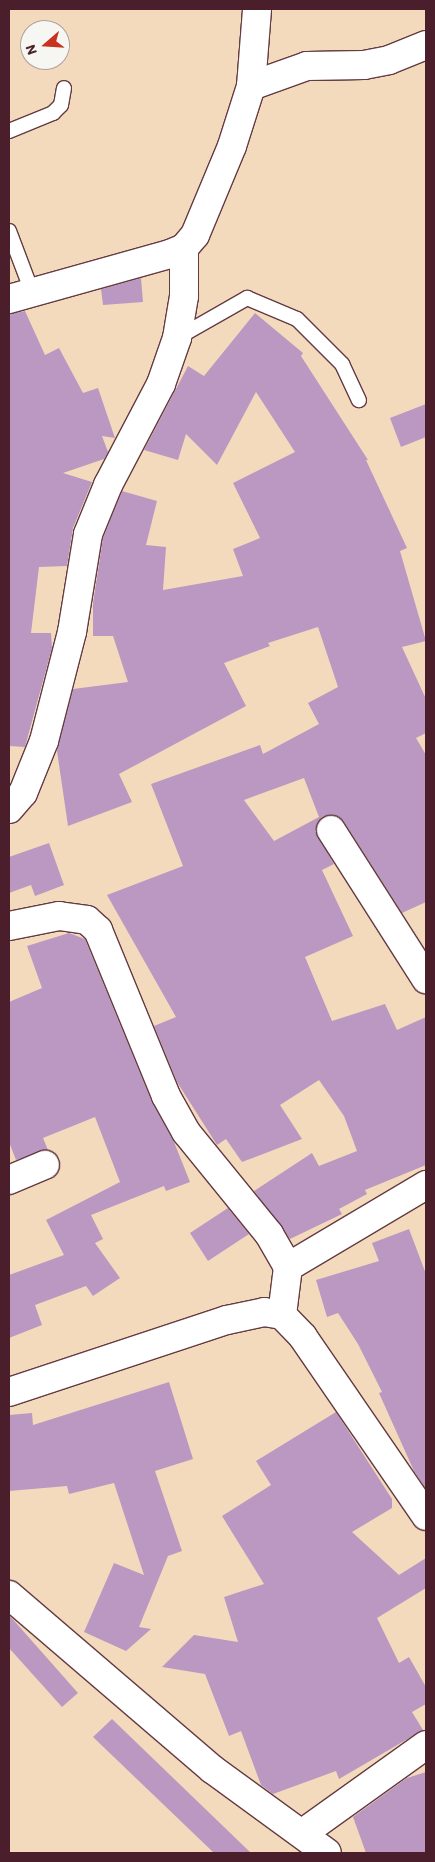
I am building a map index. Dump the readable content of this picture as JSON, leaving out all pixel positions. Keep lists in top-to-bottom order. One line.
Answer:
{"north":"left"}
